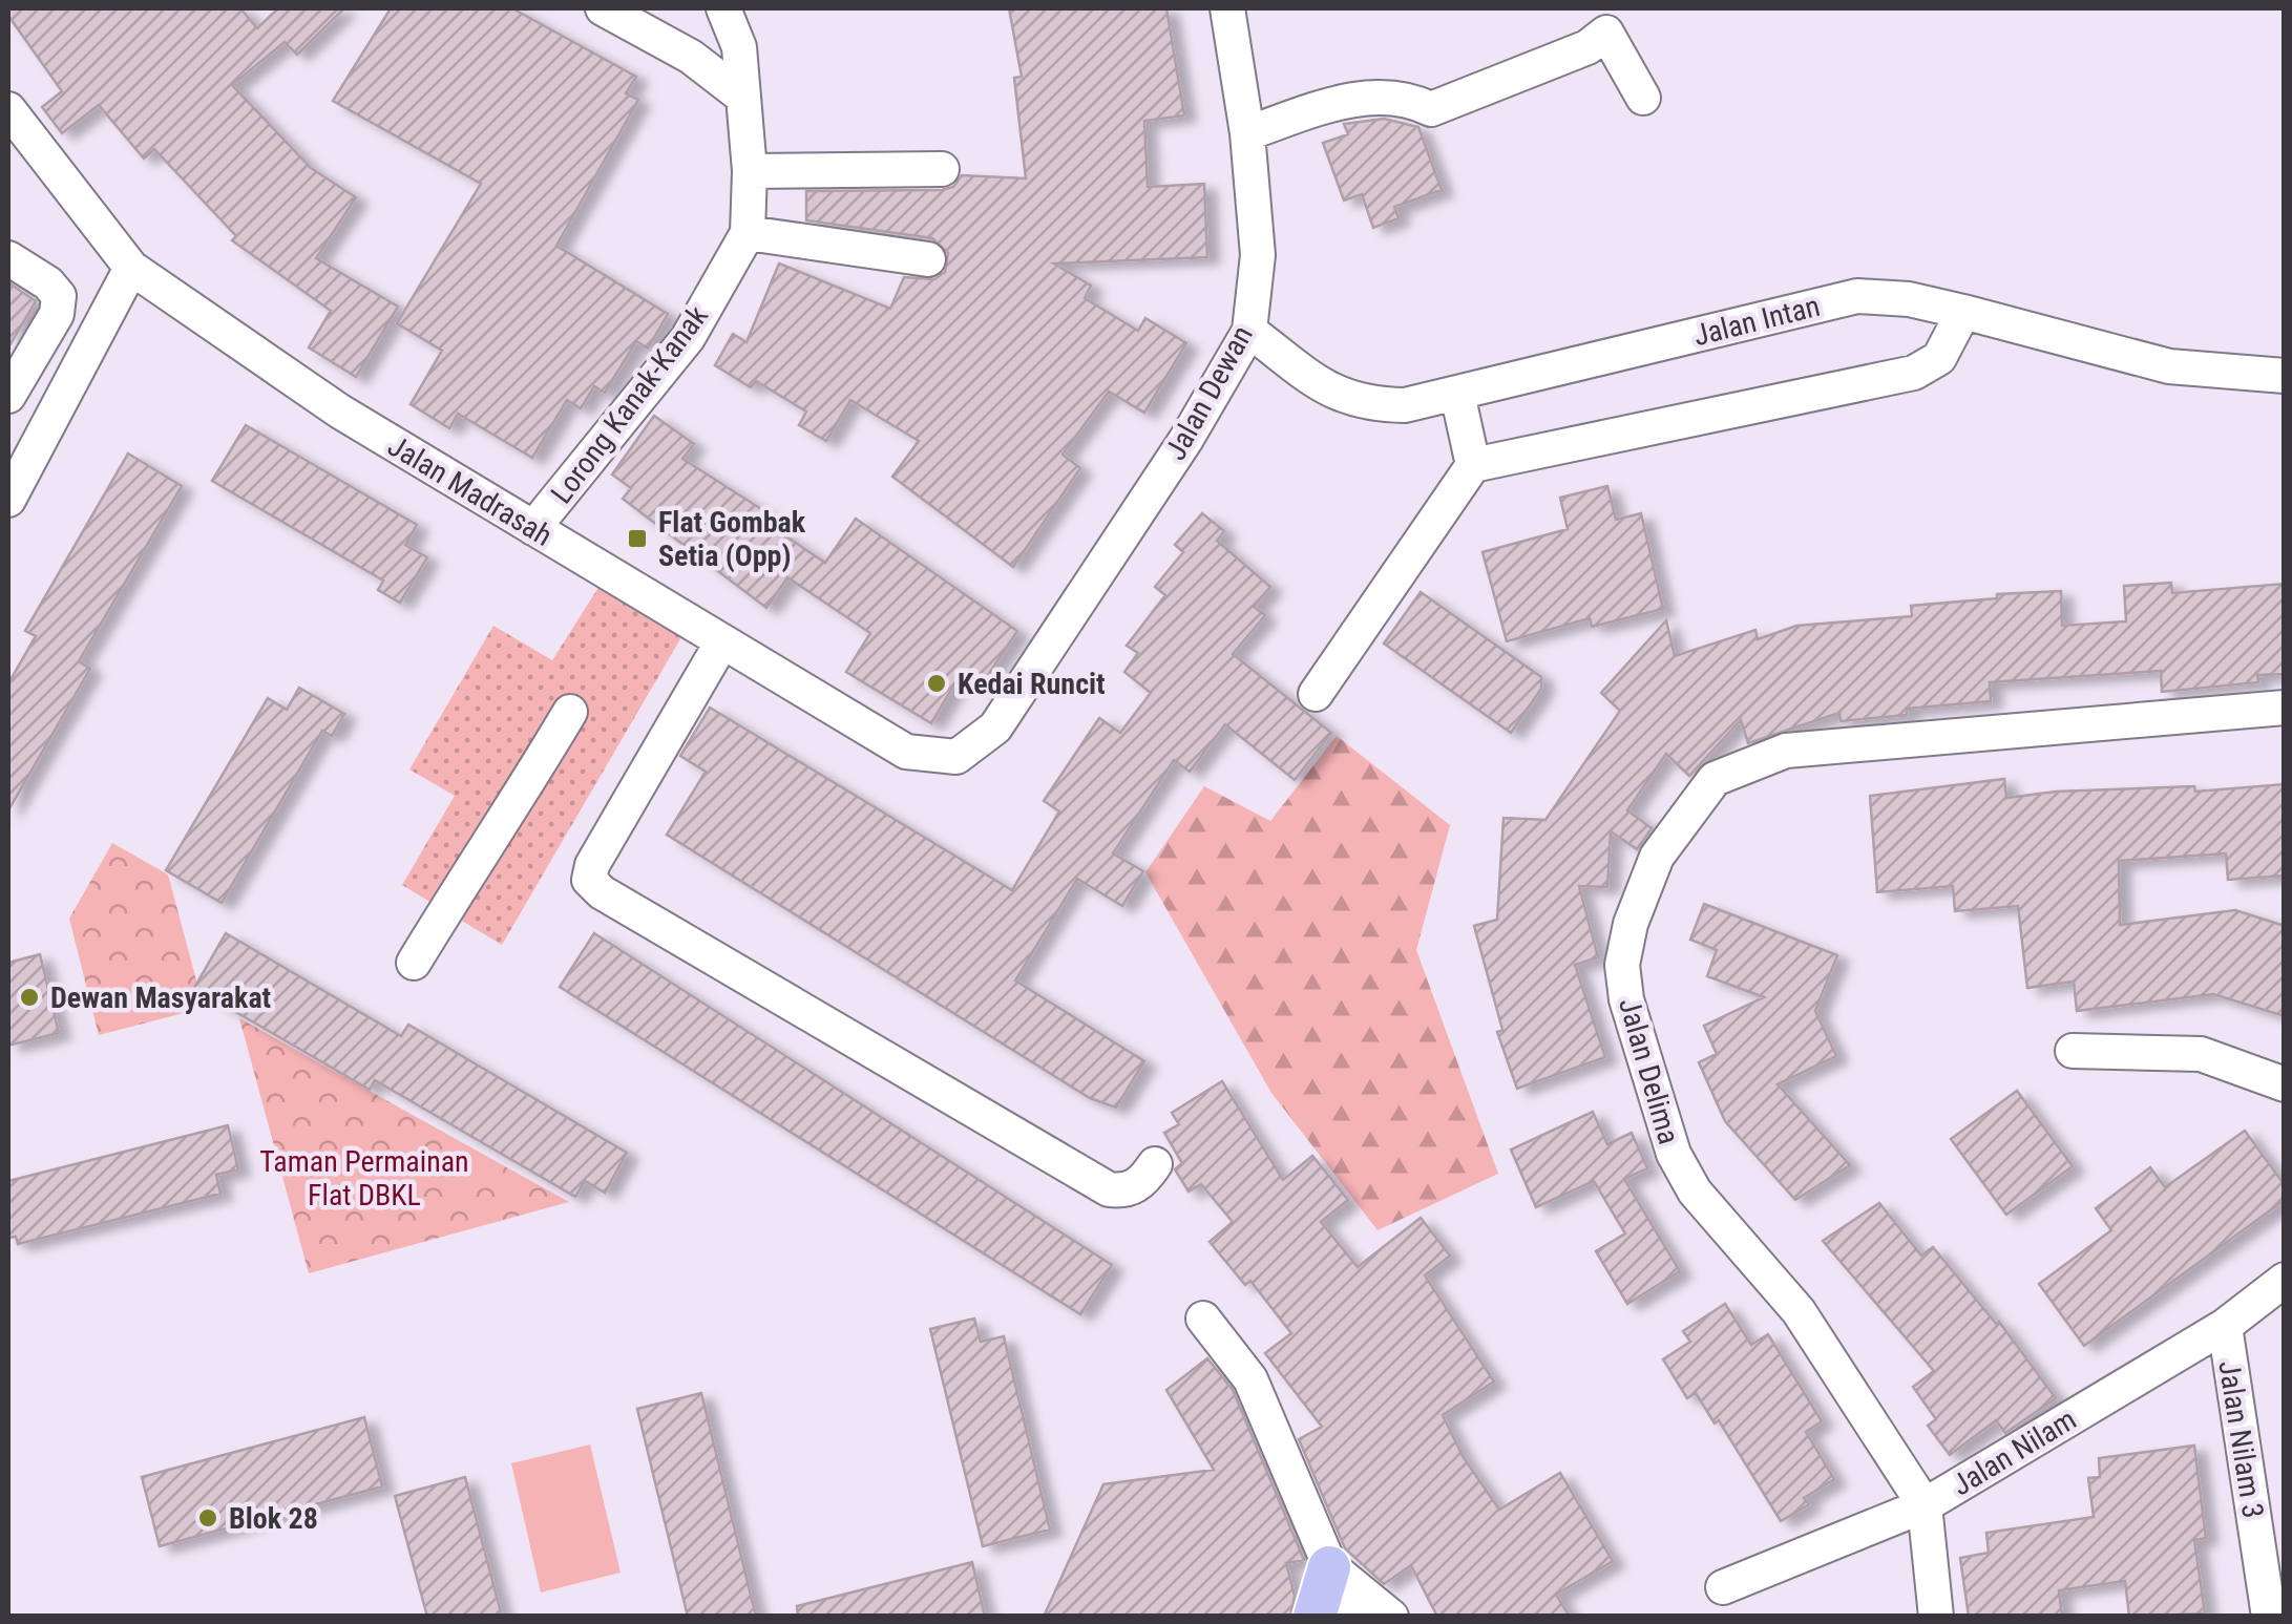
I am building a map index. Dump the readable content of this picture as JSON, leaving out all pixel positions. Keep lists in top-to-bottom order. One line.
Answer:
{"streets":{"street":["Jalan Intan","Jalan Dewan","Lorong Kanak-Kanak","Jalan Madrasah","Jalan Delima","Jalan Nilam 3","Jalan Nilam"]},"crossings":[["Jalan Intan","Jalan Dewan"],["Jalan Dewan","Jalan Madrasah"],["Lorong Kanak-Kanak","Jalan Madrasah"],["Jalan Delima","Jalan Nilam"],["Jalan Nilam 3","Jalan Nilam"]],"parks":["Taman Permainan Flat DBKL"],"places":{"transit":["Flat Gombak Setia (Opp)"],"other":["Kedai Runcit","Dewan Masyarakat","Blok 28"]}}
